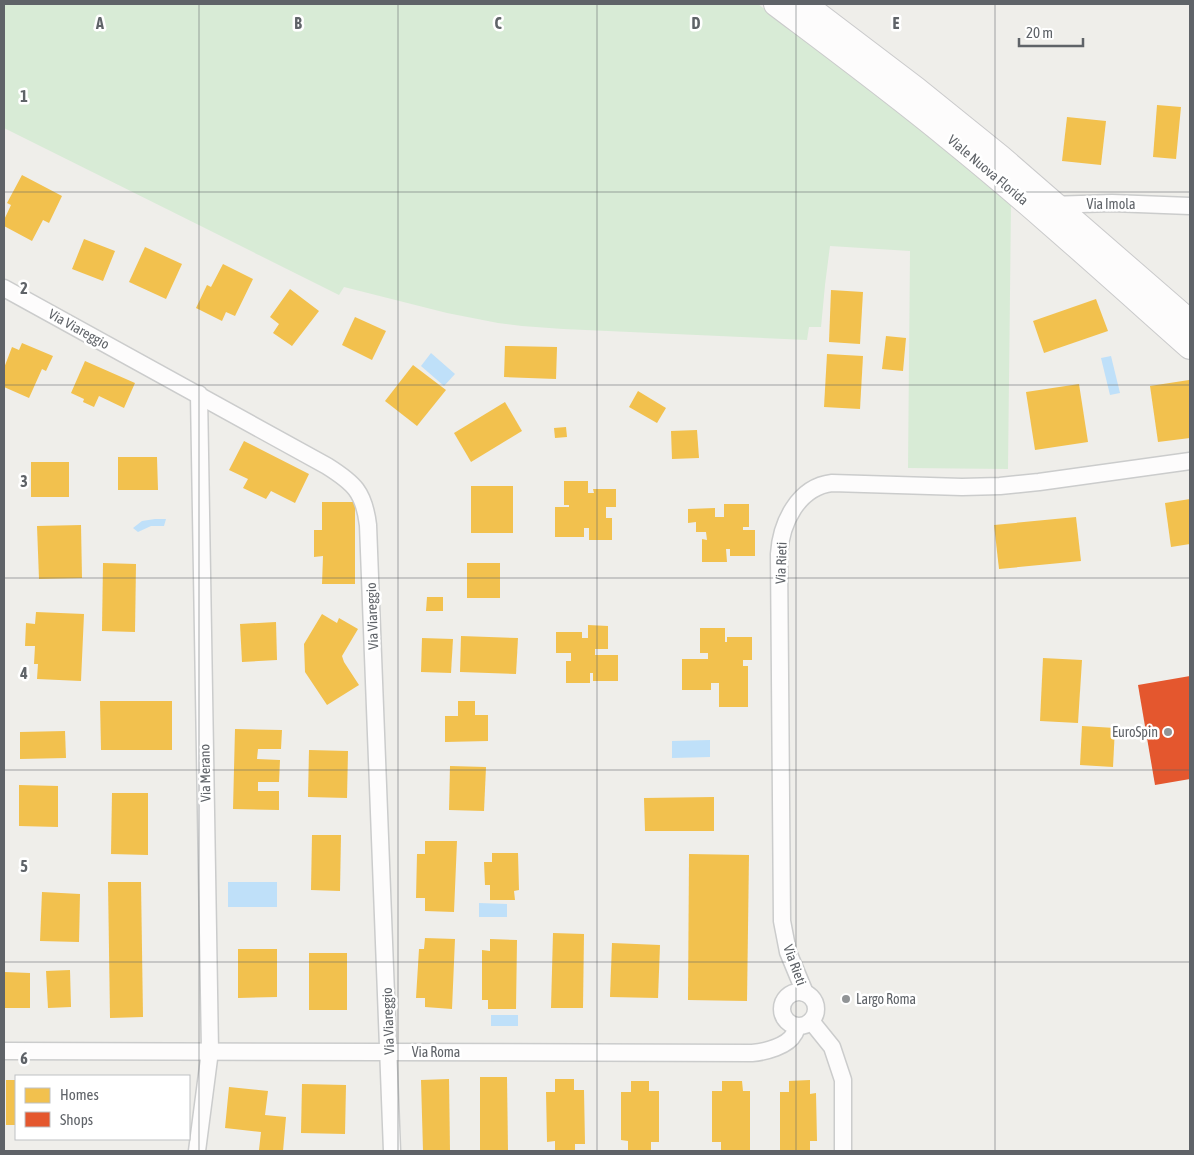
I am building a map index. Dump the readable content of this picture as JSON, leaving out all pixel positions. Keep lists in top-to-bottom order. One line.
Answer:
{"streets":{"street":["Viale Nuova Florida","Via Imola","Via Viareggio","Via Rieti","Via Merano","Via Roma"]},"crossings":[["Viale Nuova Florida","Via Imola"],["Via Viareggio","Via Merano"],["Via Viareggio","Via Roma"],["Via Rieti","Via Roma"],["Via Merano","Via Roma"]],"places":["EuroSpin","Largo Roma"],"legend":["Homes","Shops"],"scale_bar":"20 m","grid":{"columns":["A","B","C","D","E"],"rows":["1","2","3","4","5","6"]}}
